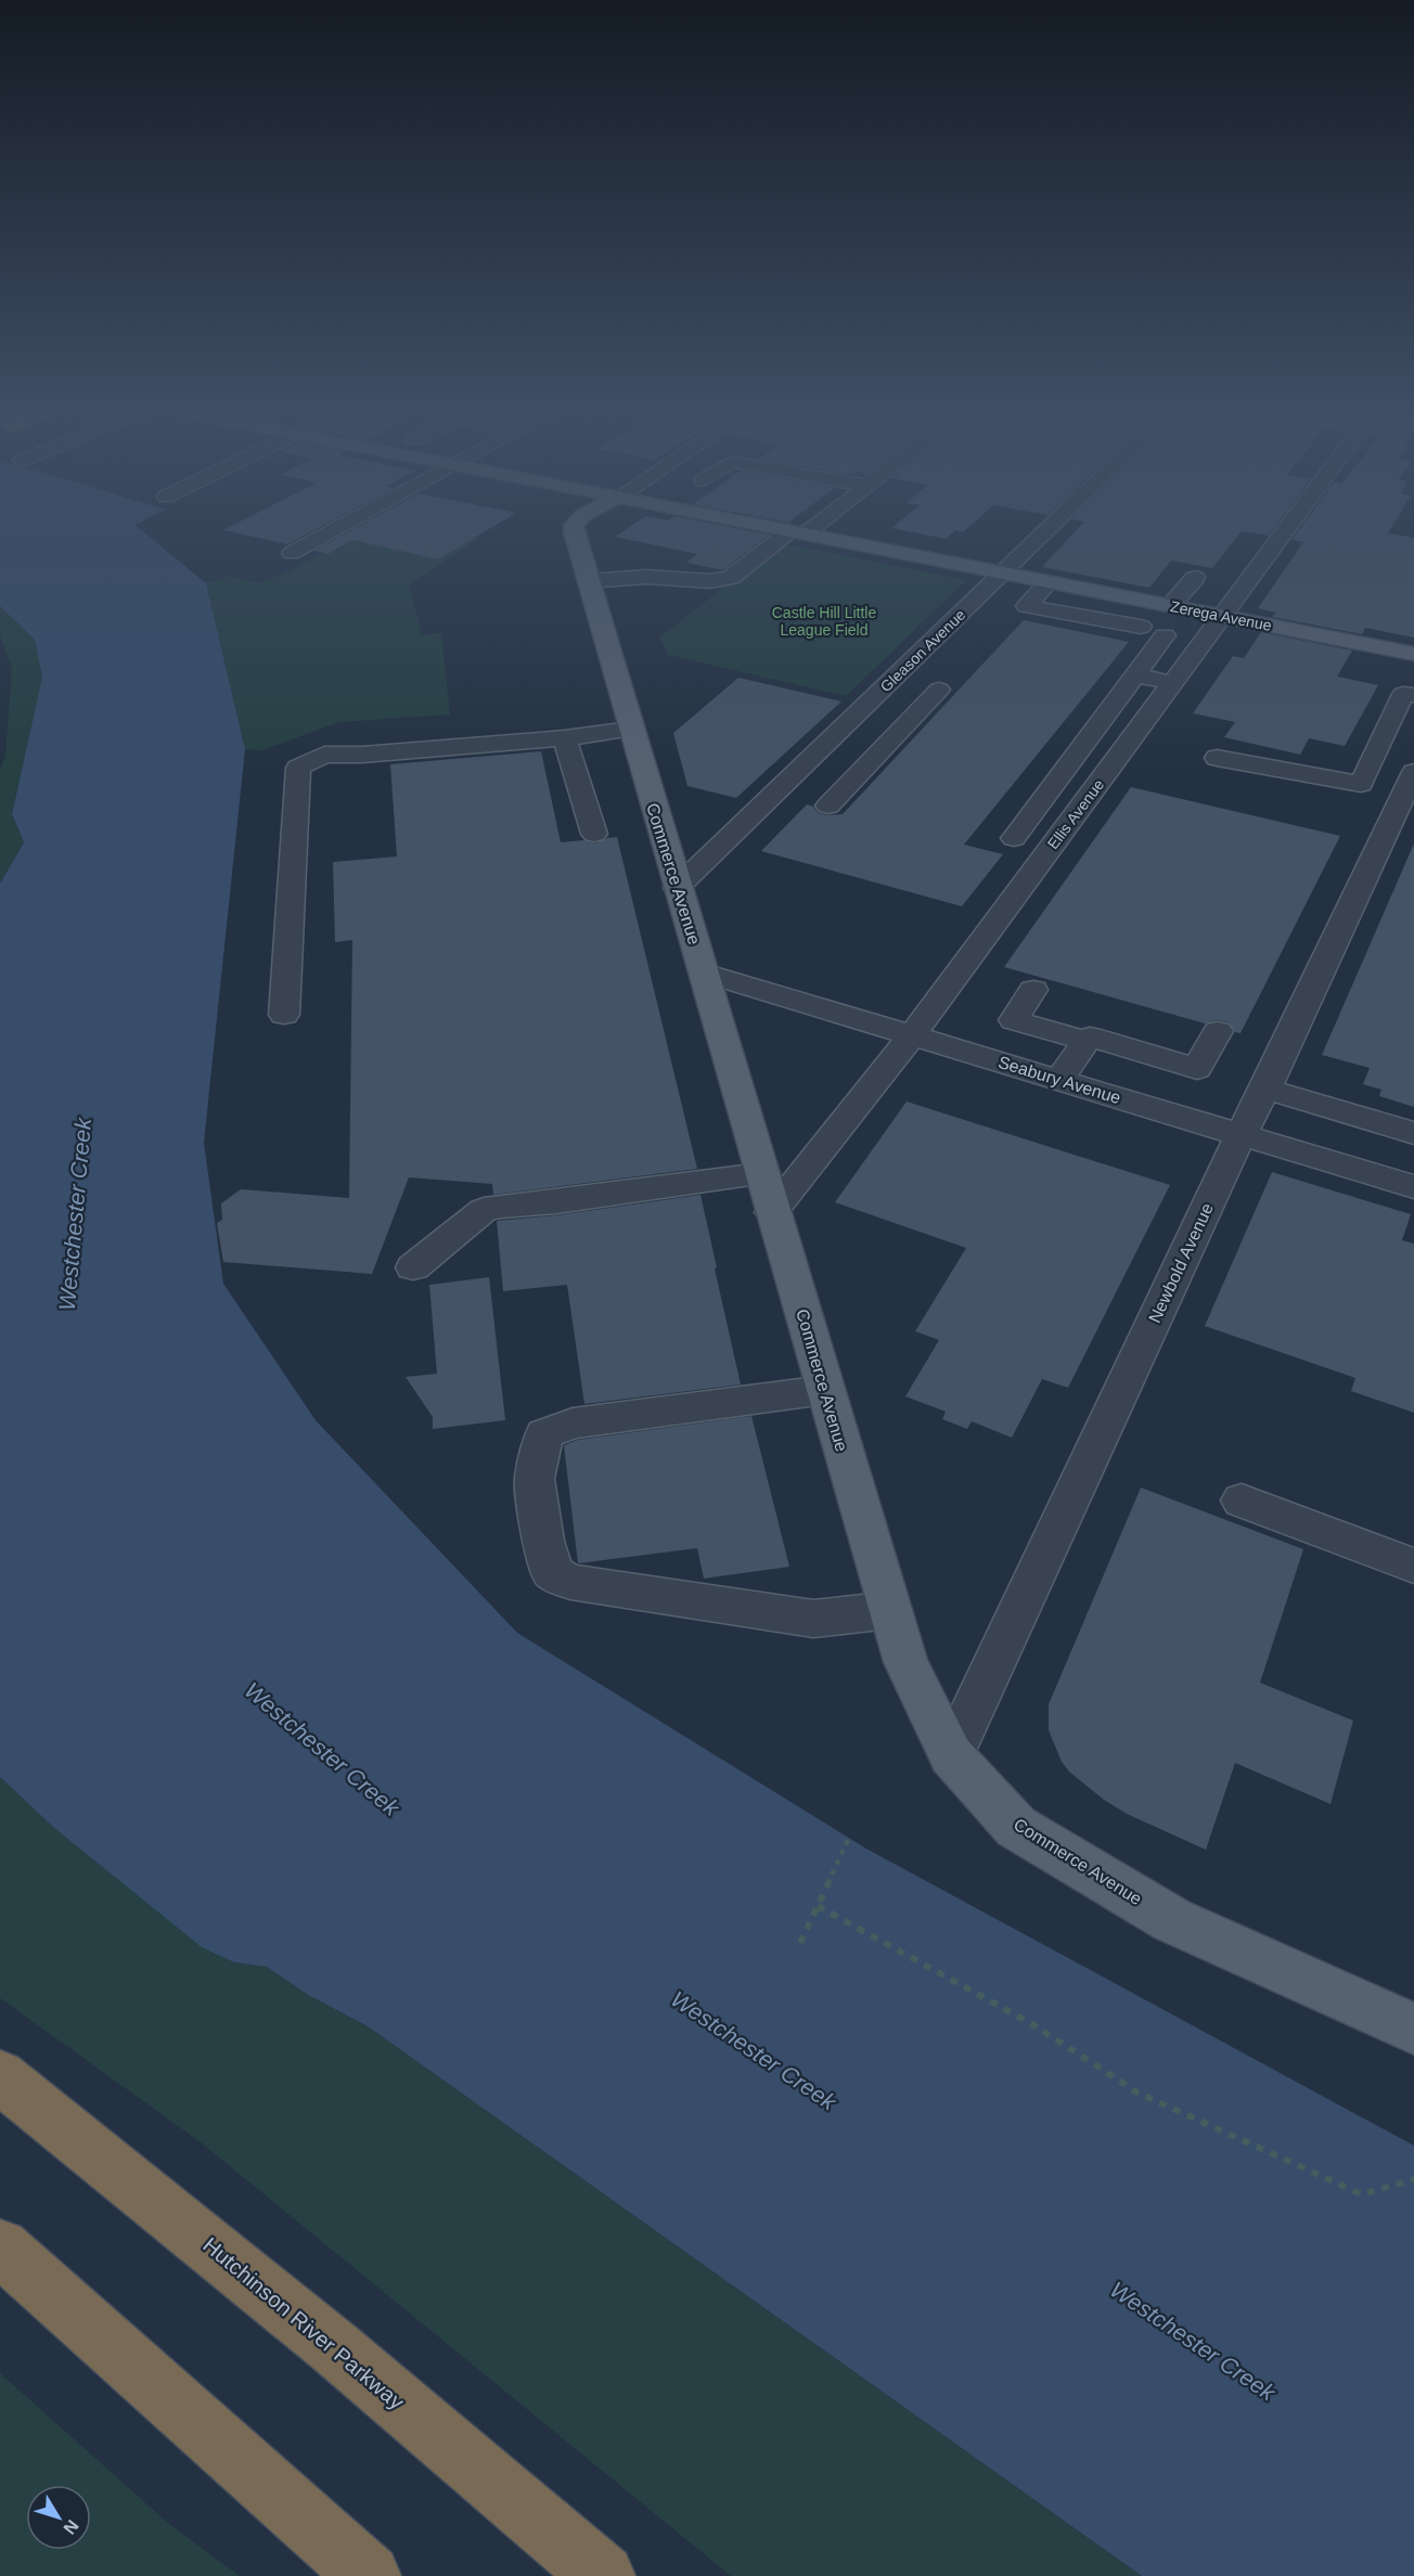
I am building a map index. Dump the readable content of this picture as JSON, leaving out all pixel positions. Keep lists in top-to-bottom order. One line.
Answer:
{"streets":{"highway":["Hutchinson River Parkway"],"main road":["Zerega Avenue","Commerce Avenue"],"street":["Gleason Avenue","Ellis Avenue","Seabury Avenue","Newbold Avenue"]},"crossings":[["Zerega Avenue","Gleason Avenue"],["Zerega Avenue","Ellis Avenue"],["Gleason Avenue","Commerce Avenue"],["Ellis Avenue","Commerce Avenue"],["Ellis Avenue","Seabury Avenue"],["Commerce Avenue","Seabury Avenue"],["Commerce Avenue","Newbold Avenue"],["Seabury Avenue","Newbold Avenue"]],"water":["Westchester Creek"],"parks":["Castle Hill Little League Field"],"north":"bottom right"}
